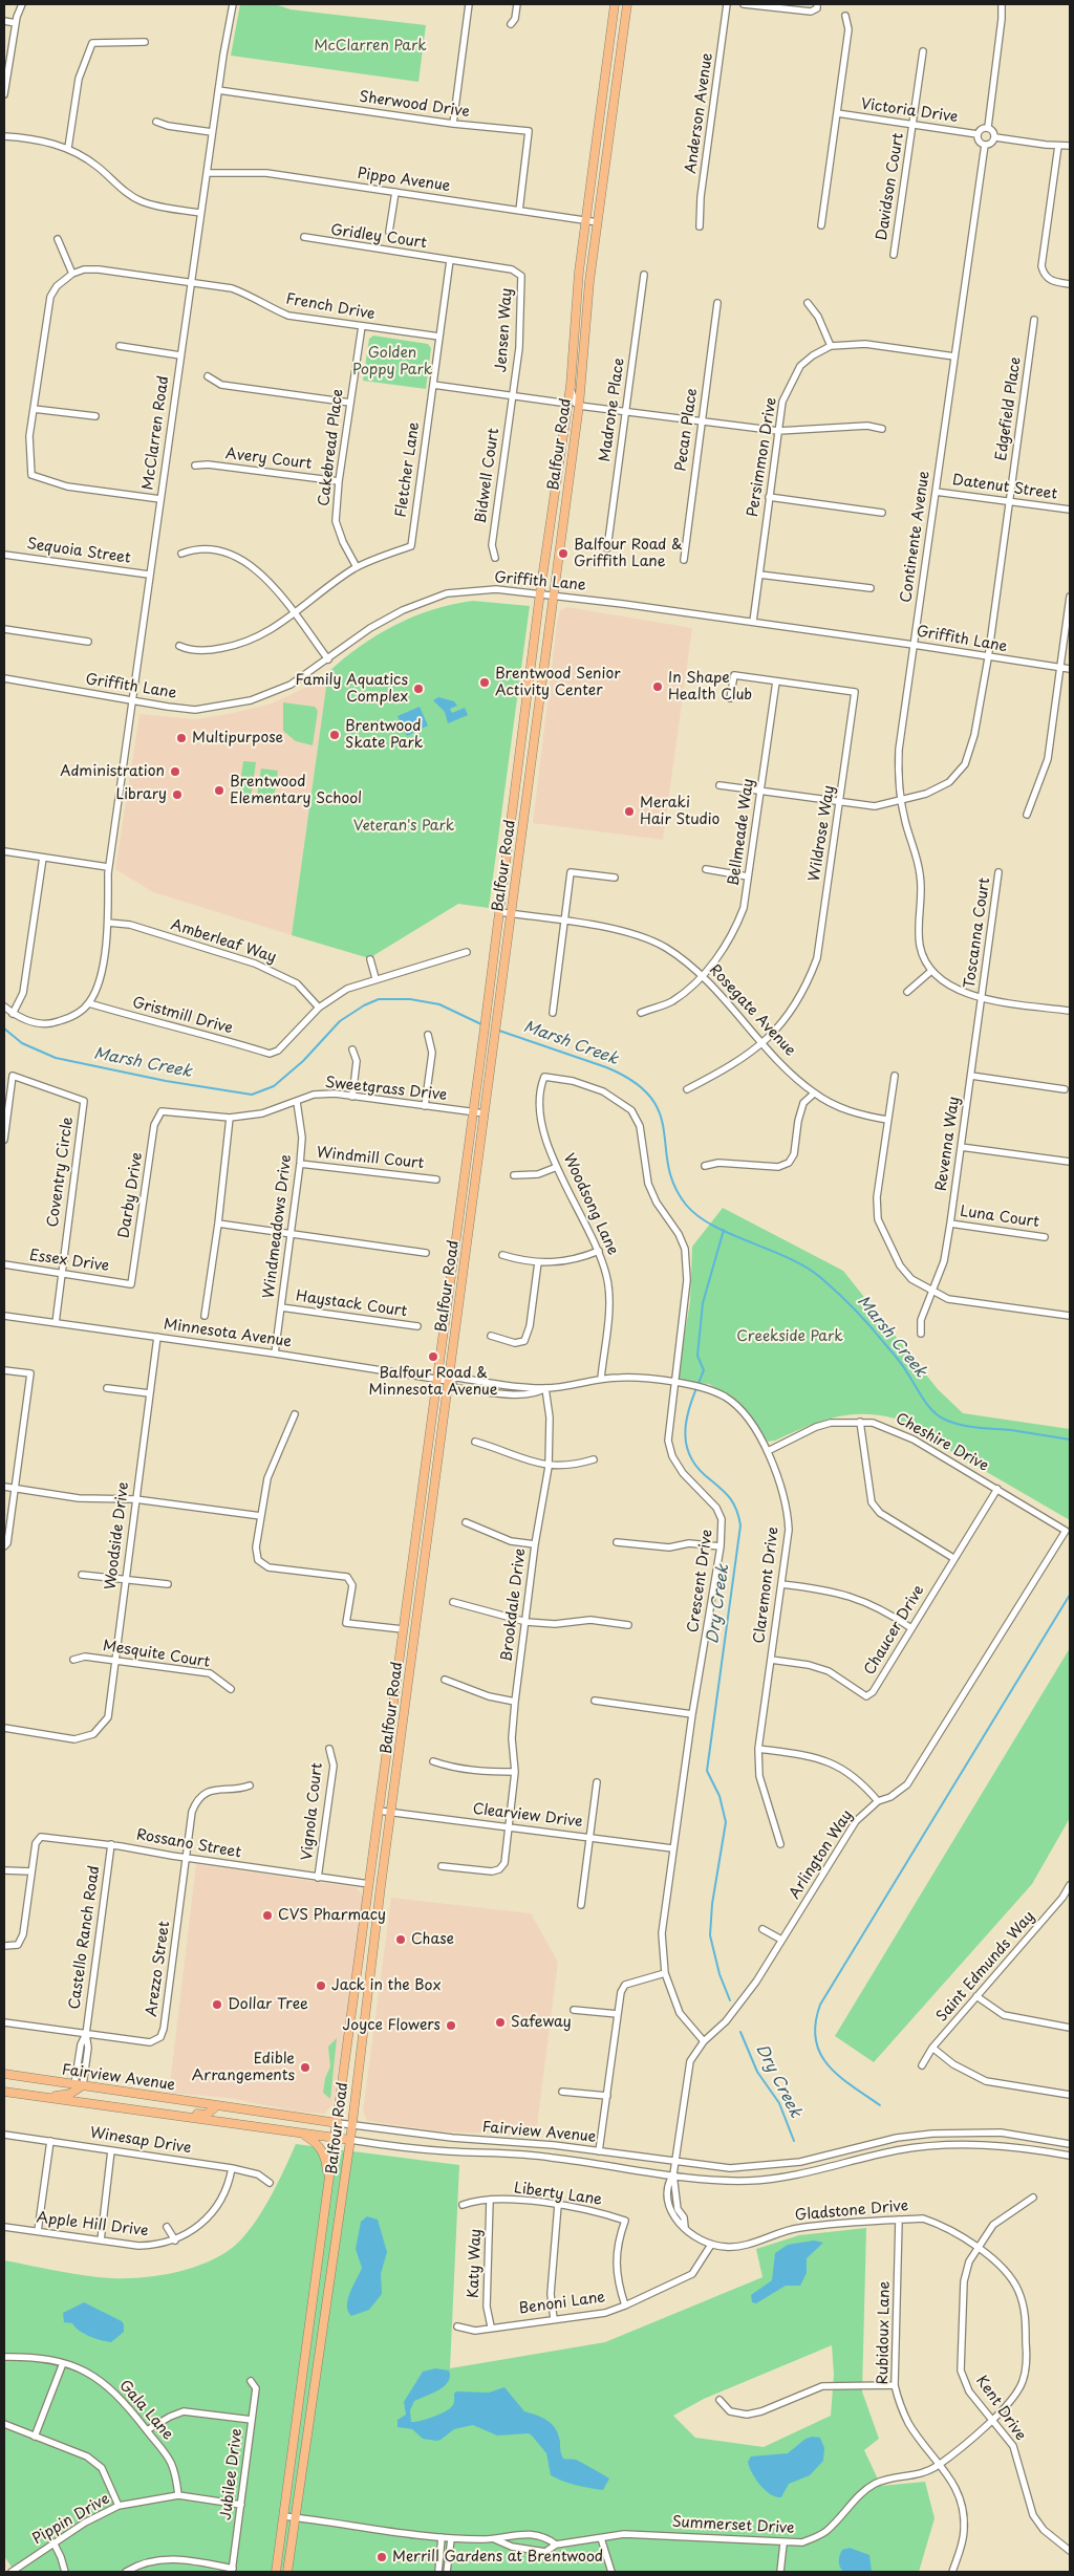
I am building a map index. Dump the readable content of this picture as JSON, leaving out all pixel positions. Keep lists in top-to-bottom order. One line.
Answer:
{"streets":{"main road":["Balfour Road","Fairview Avenue"],"street":["Sherwood Drive","Victoria Drive","Anderson Avenue","Pippo Avenue","Davidson Court","Gridley Court","French Drive","Jensen Way","Edgefield Place","Madrone Place","Pecan Place","McClarren Road","Cakebread Place","Persimmon Drive","Avery Court","Fletcher Lane","Bidwell Court","Datenut Street","Continente Avenue","Sequoia Street","Griffith Lane","Bellmeade Way","Wildrose Way","Toscanna Court","Amberleaf Way","Rosegate Avenue","Gristmill Drive","Sweetgrass Drive","Revenna Way","Windmill Court","Coventry Circle","Darby Drive","Woodsong Lane","Luna Court","Windmeadows Drive","Essex Drive","Haystack Court","Minnesota Avenue","Cheshire Drive","Woodside Drive","Crescent Drive","Claremont Drive","Brookdale Drive","Chaucer Drive","Mesquite Court","Vignola Court","Clearview Drive","Rossano Street","Arlington Way","Castello Ranch Road","Saint Edmunds Way","Arezzo Street","Winesap Drive","Liberty Lane","Gladstone Drive","Apple Hill Drive","Katy Way","Benoni Lane","Rubidoux Lane","Kent Drive","Gala Lane","Jubilee Drive","Pippin Drive","Summerset Drive"]},"crossings":[["Sherwood Drive","Pippo Avenue"],["Sherwood Drive","McClarren Road"],["Victoria Drive","Davidson Court"],["Victoria Drive","Continente Avenue"],["Pippo Avenue","McClarren Road"],["Pippo Avenue","Balfour Road"],["Gridley Court","Jensen Way"],["Gridley Court","Fletcher Lane"],["French Drive","McClarren Road"],["French Drive","Cakebread Place"],["French Drive","Fletcher Lane"],["Jensen Way","Fletcher Lane"],["Jensen Way","Bidwell Court"],["Edgefield Place","Datenut Street"],["Edgefield Place","Continente Avenue"],["Edgefield Place","Griffith Lane"],["Edgefield Place","Bellmeade Way"],["Edgefield Place","Wildrose Way"],["McClarren Road","Sequoia Street"],["McClarren Road","Griffith Lane"],["McClarren Road","Amberleaf Way"],["McClarren Road","Gristmill Drive"],["Balfour Road","Griffith Lane"],["Balfour Road","Rosegate Avenue"],["Balfour Road","Sweetgrass Drive"],["Balfour Road","Minnesota Avenue"],["Balfour Road","Claremont Drive"],["Balfour Road","Clearview Drive"],["Balfour Road","Rossano Street"],["Balfour Road","Fairview Avenue"],["Balfour Road","Summerset Drive"],["Cakebread Place","Avery Court"],["Cakebread Place","Fletcher Lane"],["Persimmon Drive","Continente Avenue"],["Persimmon Drive","Griffith Lane"],["Datenut Street","Continente Avenue"],["Continente Avenue","Griffith Lane"],["Continente Avenue","Toscanna Court"],["Continente Avenue","Revenna Way"],["Bellmeade Way","Wildrose Way"],["Bellmeade Way","Rosegate Avenue"],["Wildrose Way","Rosegate Avenue"],["Toscanna Court","Revenna Way"],["Amberleaf Way","Gristmill Drive"],["Sweetgrass Drive","Darby Drive"],["Sweetgrass Drive","Windmeadows Drive"],["Revenna Way","Luna Court"],["Windmill Court","Windmeadows Drive"],["Coventry Circle","Essex Drive"],["Coventry Circle","Minnesota Avenue"],["Darby Drive","Essex Drive"],["Woodsong Lane","Crescent Drive"],["Woodsong Lane","Claremont Drive"],["Windmeadows Drive","Haystack Court"],["Windmeadows Drive","Minnesota Avenue"],["Minnesota Avenue","Woodside Drive"],["Minnesota Avenue","Claremont Drive"],["Cheshire Drive","Claremont Drive"],["Cheshire Drive","Chaucer Drive"],["Cheshire Drive","Arlington Way"],["Woodside Drive","Mesquite Court"],["Crescent Drive","Claremont Drive"],["Crescent Drive","Clearview Drive"],["Crescent Drive","Arlington Way"],["Claremont Drive","Brookdale Drive"],["Claremont Drive","Chaucer Drive"],["Brookdale Drive","Clearview Drive"],["Vignola Court","Rossano Street"],["Rossano Street","Castello Ranch Road"],["Rossano Street","Arezzo Street"],["Arlington Way","Fairview Avenue"],["Castello Ranch Road","Arezzo Street"],["Castello Ranch Road","Fairview Avenue"],["Winesap Drive","Apple Hill Drive"],["Liberty Lane","Katy Way"],["Liberty Lane","Benoni Lane"],["Gladstone Drive","Benoni Lane"],["Gladstone Drive","Rubidoux Lane"],["Gladstone Drive","Kent Drive"],["Gladstone Drive","Summerset Drive"],["Katy Way","Benoni Lane"],["Rubidoux Lane","Summerset Drive"],["Kent Drive","Summerset Drive"],["Gala Lane","Pippin Drive"],["Jubilee Drive","Pippin Drive"]],"water":["Marsh Creek","Dry Creek"],"parks":["McClarren Park","Golden Poppy Park","Veteran's Park","Creekside Park"],"places":["Balfour Road & Griffith Lane","Brentwood Senior Activity Center","In Shape Health Club","Family Aquatics Complex","Brentwood Skate Park","Multipurpose","Administration","Brentwood Elementary School","Library","Meraki Hair Studio","Balfour Road & Minnesota Avenue","CVS Pharmacy","Chase","Jack in the Box","Dollar Tree","Safeway","Joyce Flowers","Edible Arrangements","Merrill Gardens at Brentwood"]}
